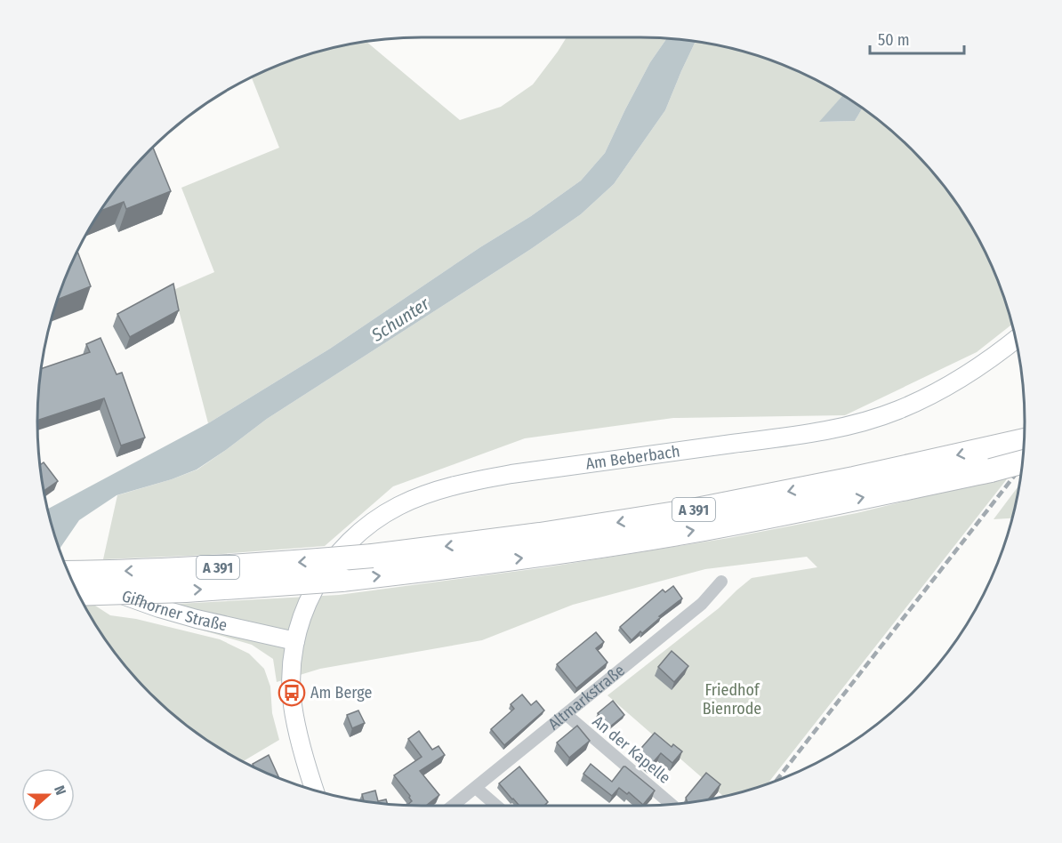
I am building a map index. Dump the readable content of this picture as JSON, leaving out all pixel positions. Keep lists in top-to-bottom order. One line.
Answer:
{"streets":{"highway":["A 391"],"main road":["Am Beberbach","Gifhorner Straße"],"street":["Altmarkstraße","An der Kapelle"]},"crossings":[["Am Beberbach","Gifhorner Straße"],["A 391","Gifhorner Straße"],["Altmarkstraße","An der Kapelle"]],"water":["Schunter"],"parks":["Friedhof Bienrode"],"places":{"bus stop":["Am Berge"]},"scale_bar":"50 m","north":"right"}
